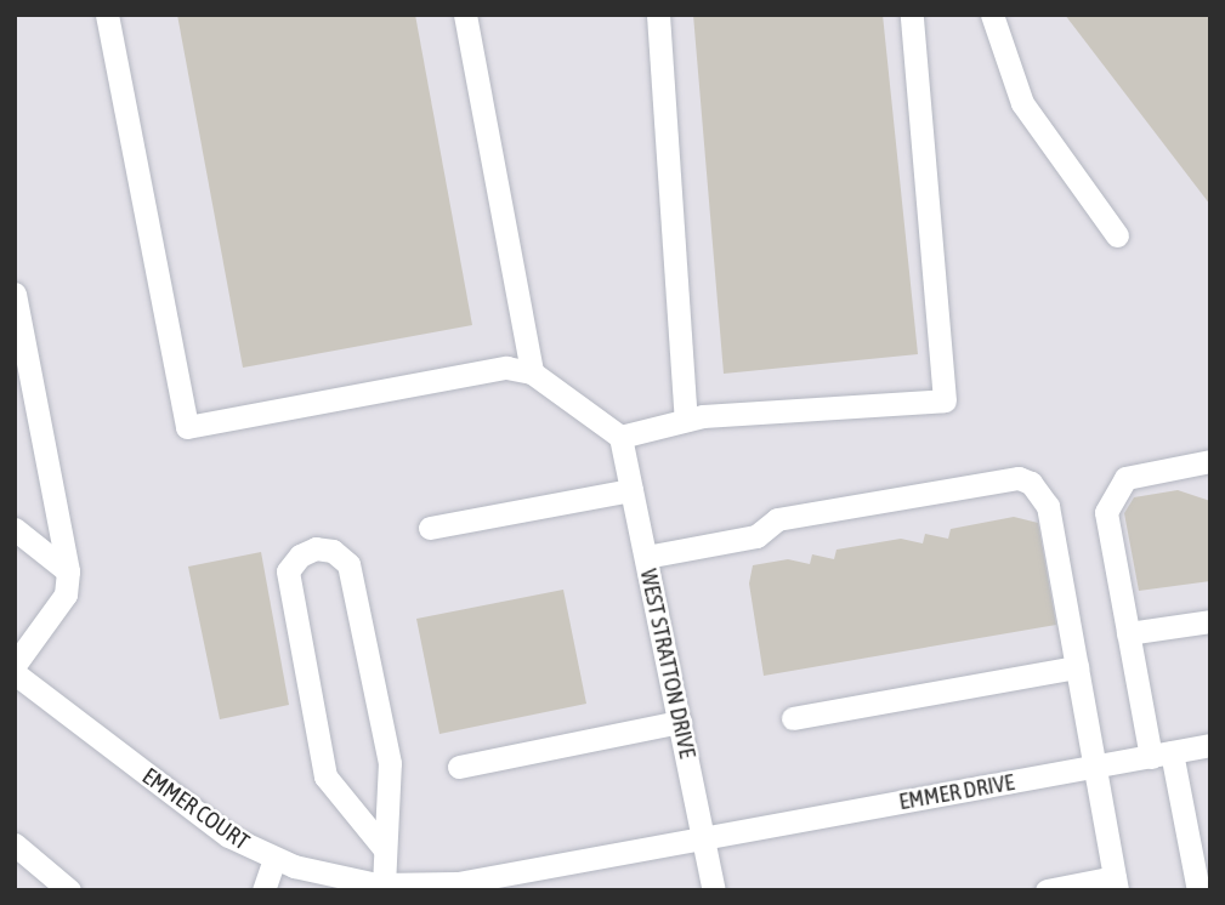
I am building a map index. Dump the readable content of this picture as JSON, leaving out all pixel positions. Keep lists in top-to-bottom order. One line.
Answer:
{"streets":{"street":["WEST STRATTON DRIVE","EMMER DRIVE","EMMER COURT"]},"crossings":[["WEST STRATTON DRIVE","EMMER DRIVE"],["WEST STRATTON DRIVE","EMMER COURT"],["EMMER DRIVE","EMMER COURT"]]}
